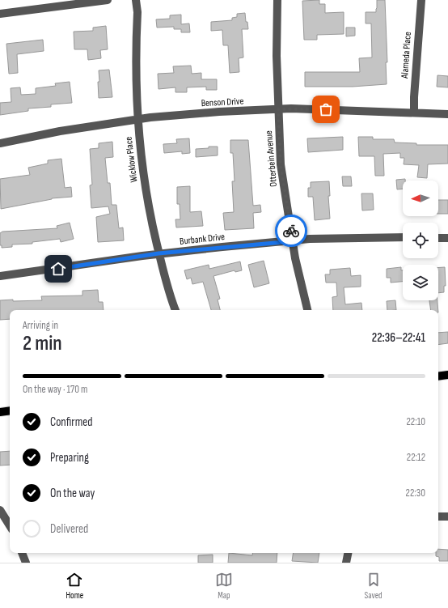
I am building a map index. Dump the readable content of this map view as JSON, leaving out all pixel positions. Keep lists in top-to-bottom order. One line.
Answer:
{"streets":{"street":["Alameda Place","Benson Drive","Otterbein Avenue","Wicklow Place","Burbank Drive"]},"crossings":[["Alameda Place","Benson Drive"],["Benson Drive","Otterbein Avenue"],["Benson Drive","Wicklow Place"],["Otterbein Avenue","Burbank Drive"],["Wicklow Place","Burbank Drive"]],"north":"left","page":{"heading":["2 min","Arriving in","22:36–22:41"],"bar":"On the way · 170 m","list":[["Confirmed","22:10"],["Preparing","22:12"],["On the way","22:30"],"Delivered"],"tabs":["Home","Map","Saved"]}}
